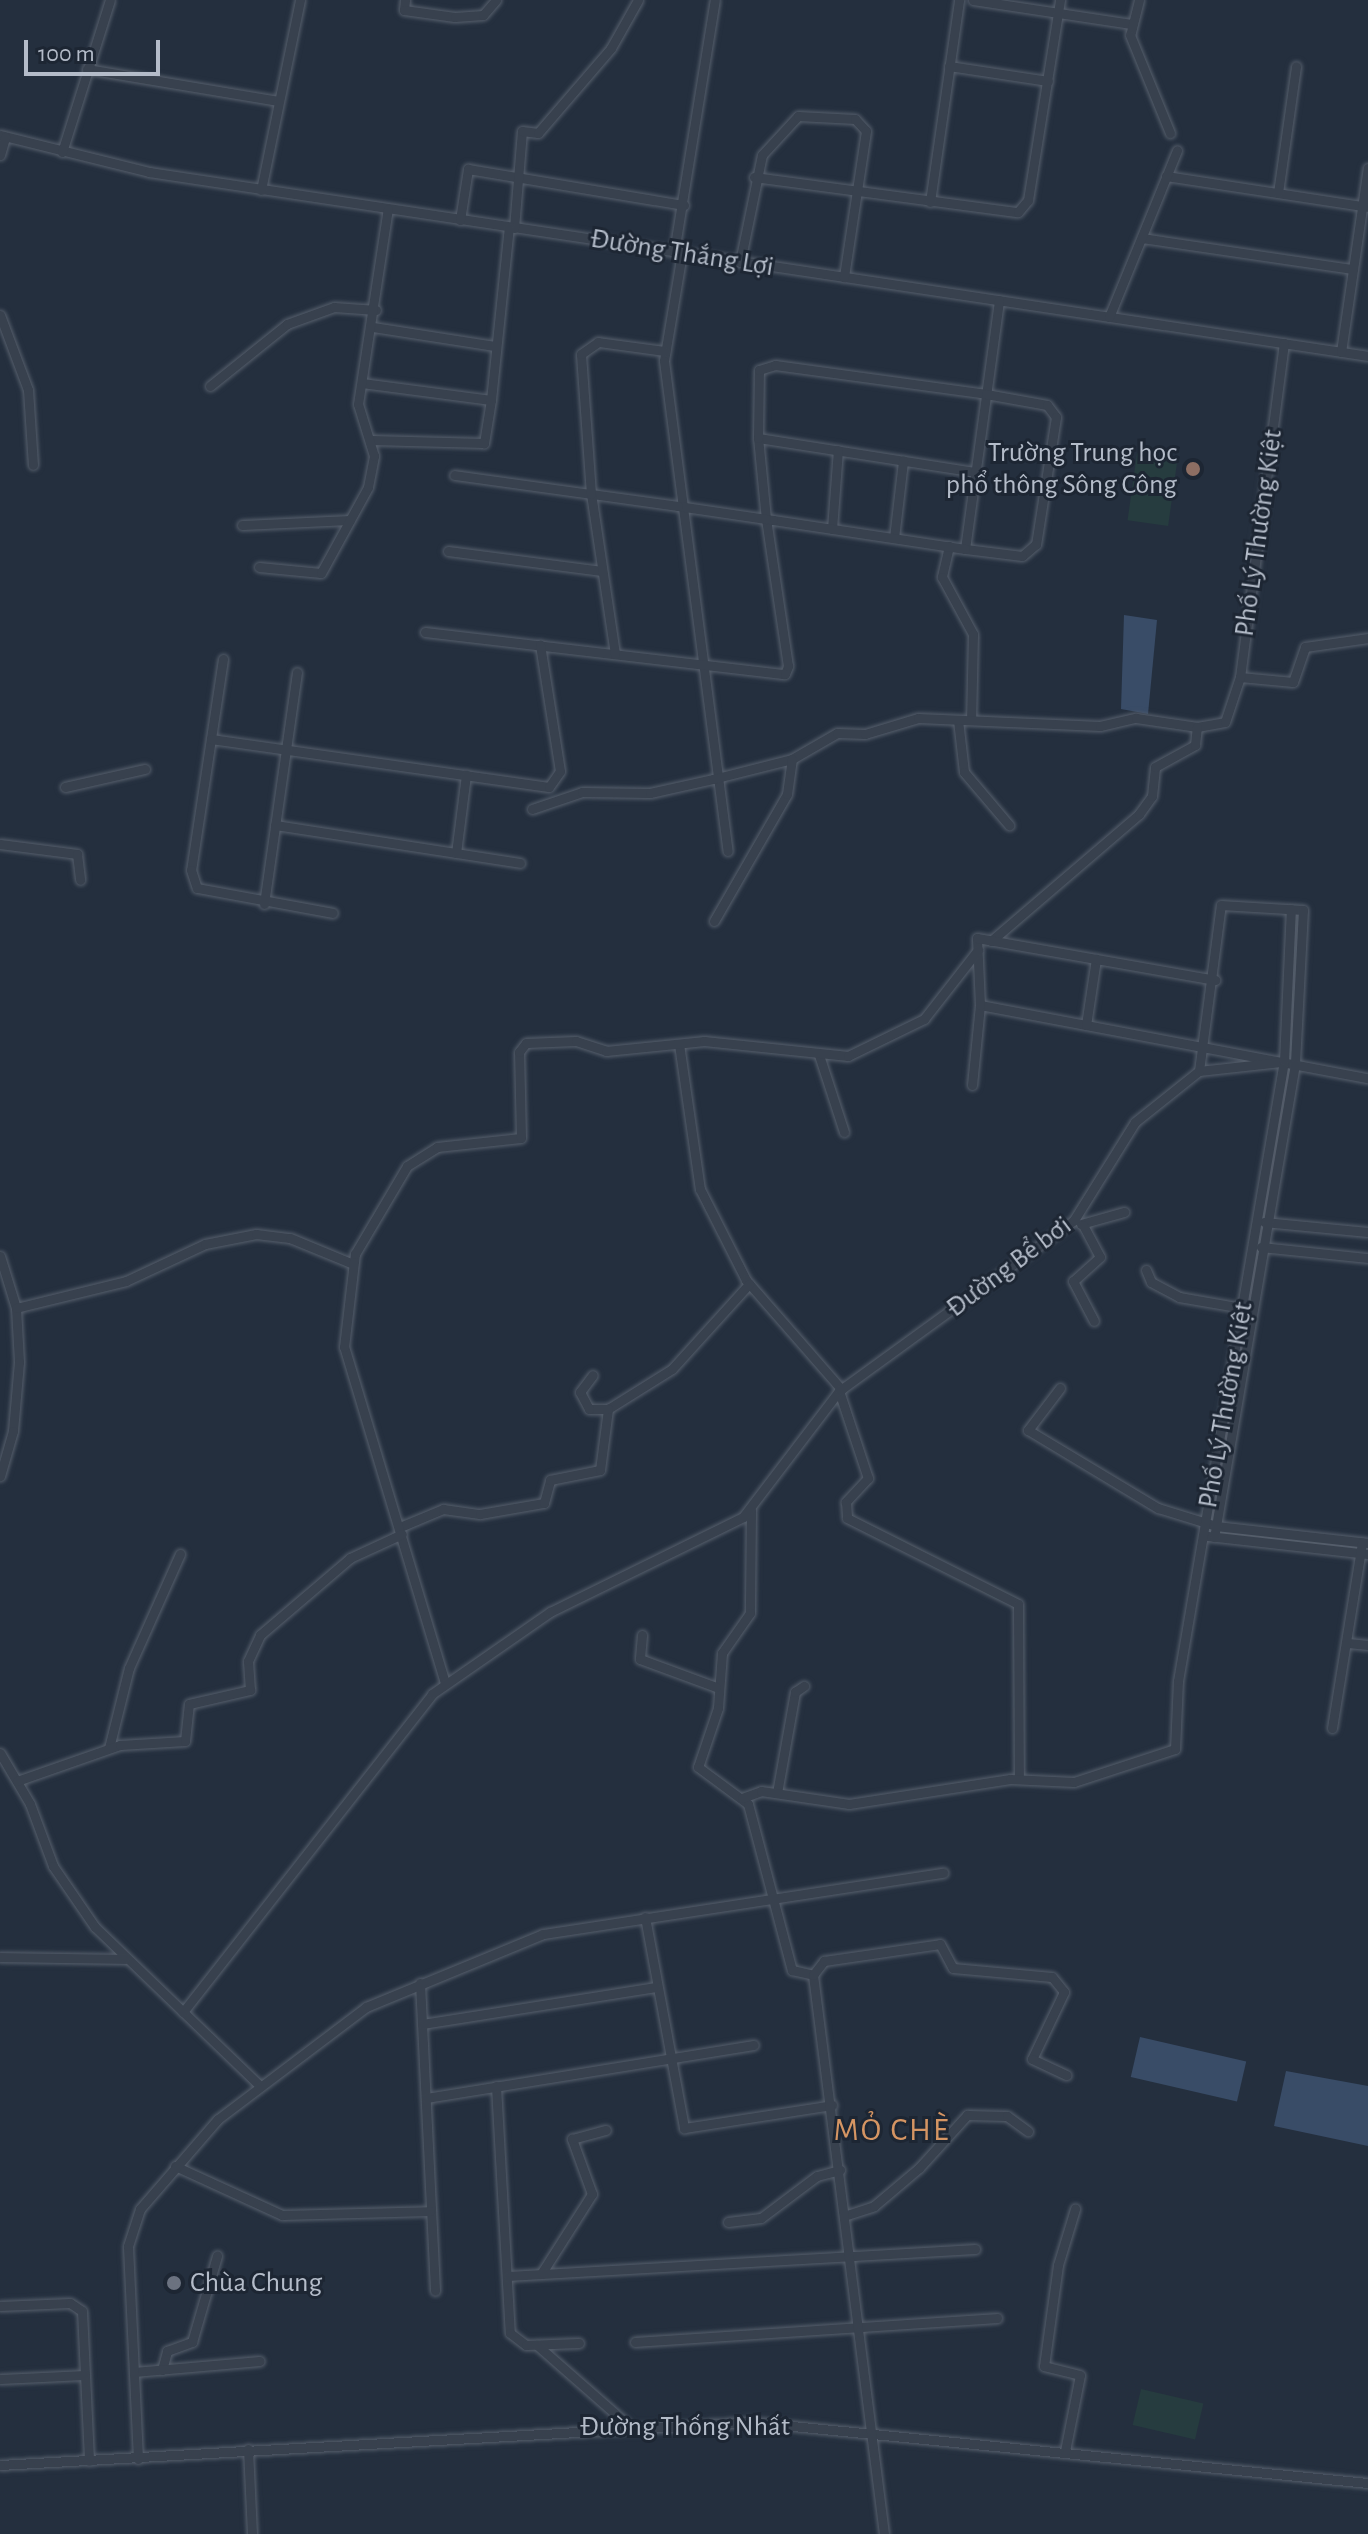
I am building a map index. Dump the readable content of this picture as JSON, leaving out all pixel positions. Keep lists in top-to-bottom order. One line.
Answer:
{"streets":{"street":["Đường Thắng Lợi","Phố Lý Thường Kiệt","Đường Bể bơi","Đường Thống Nhất"]},"crossings":[["Đường Thắng Lợi","Phố Lý Thường Kiệt"]],"districts":["MỎ CHÈ"],"places":["Trường Trung học phổ thông Sông Công","Chùa Chung"],"scale_bar":"100 m"}
